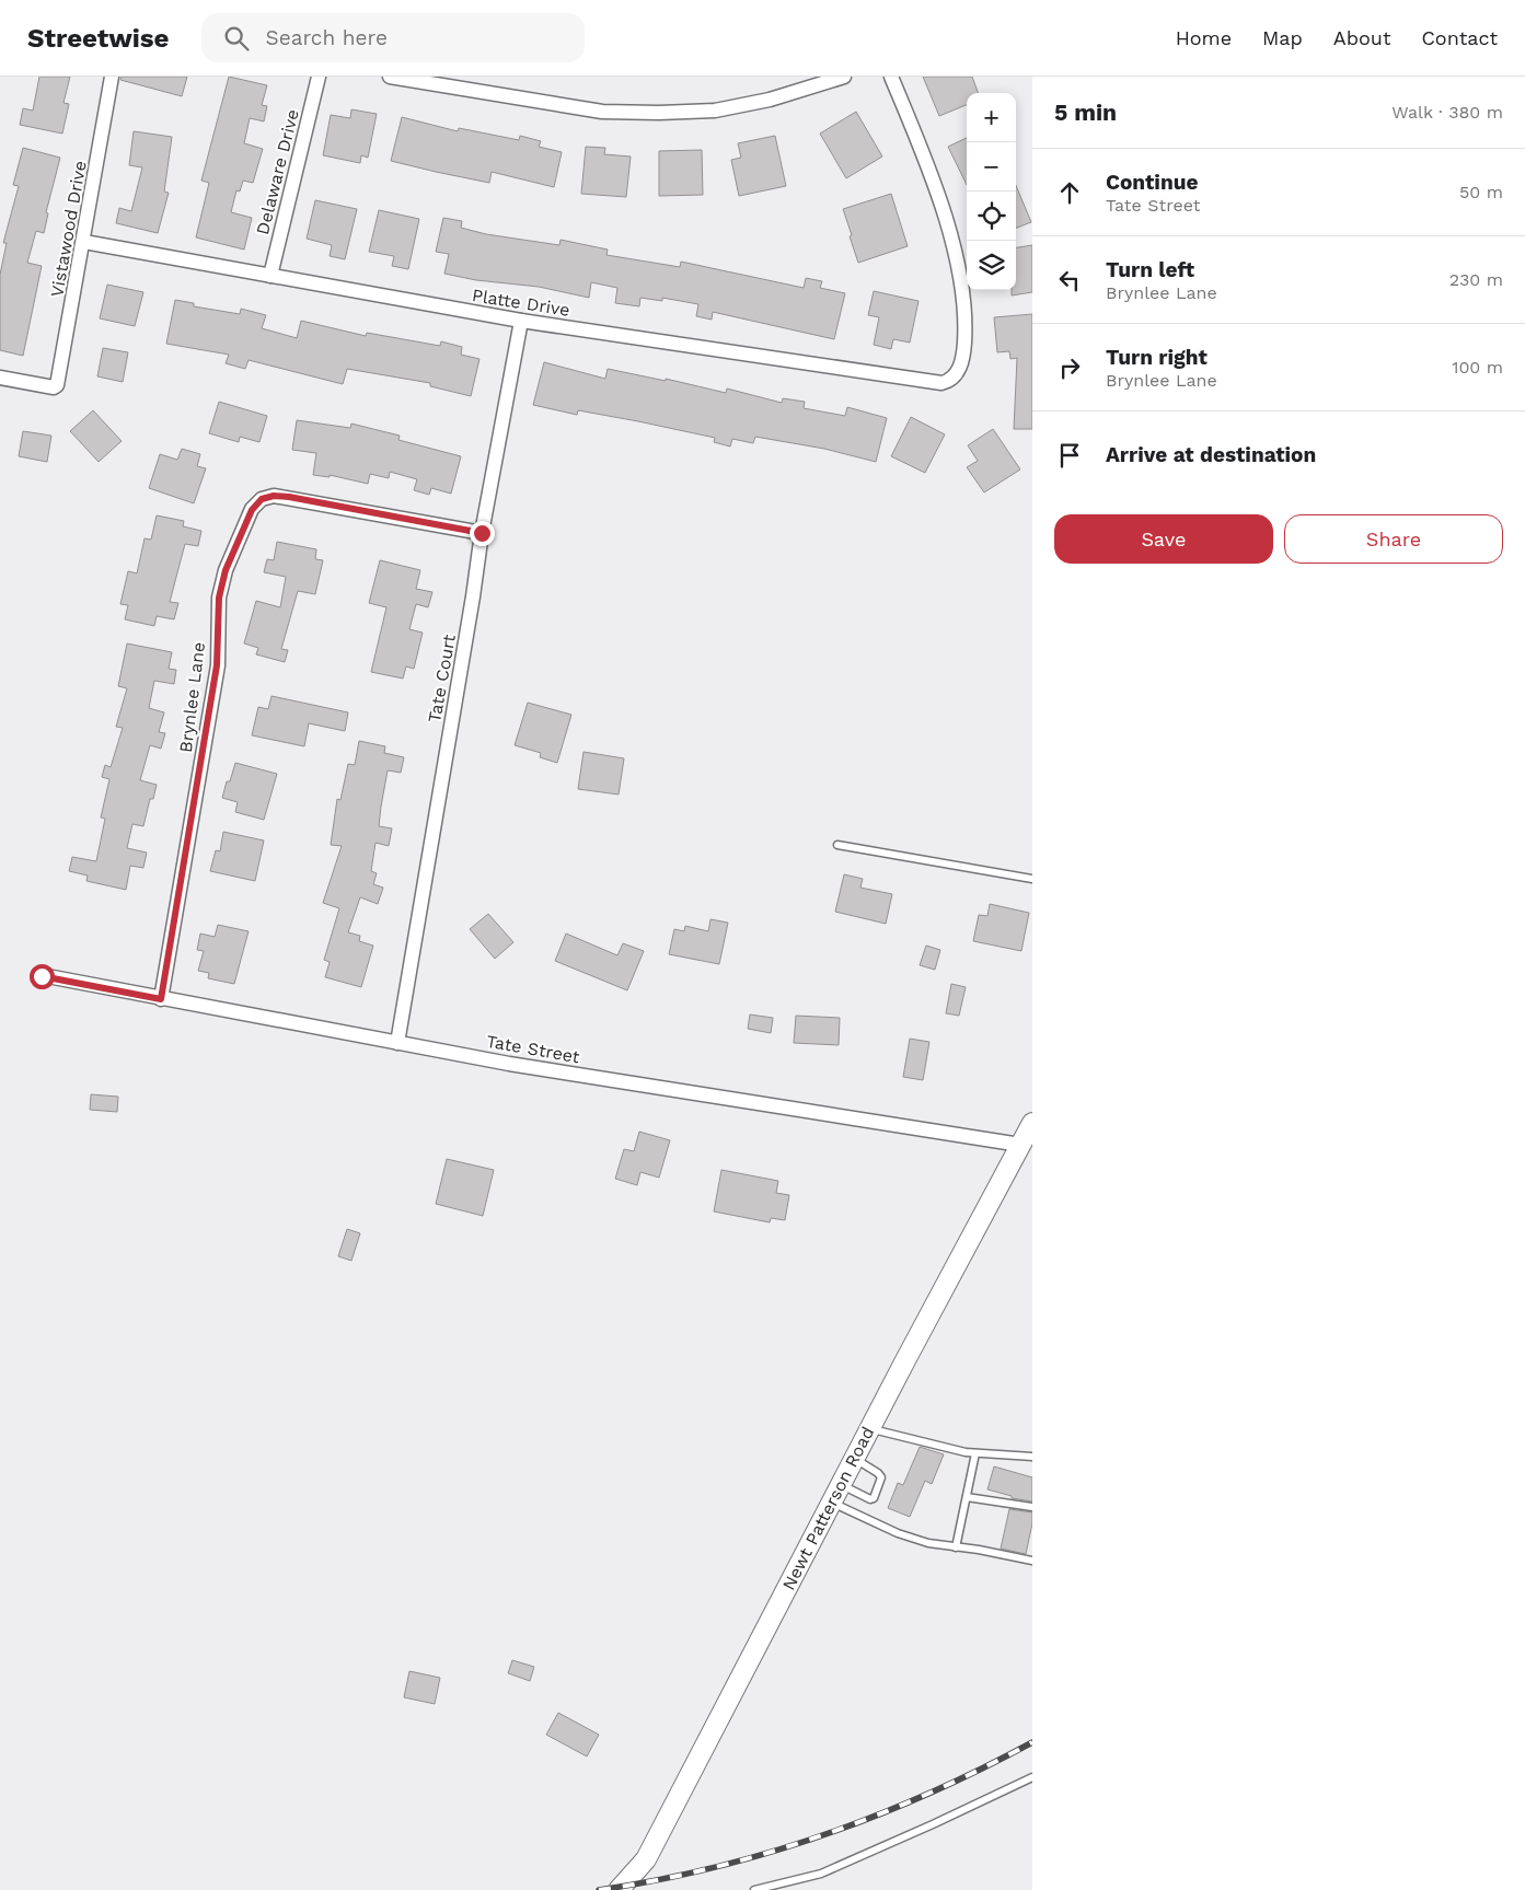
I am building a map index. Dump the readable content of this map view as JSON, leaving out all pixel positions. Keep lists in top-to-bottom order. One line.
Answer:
{"streets":{"street":["Delaware Drive","Vistawood Drive","Platte Drive","Tate Court","Brynlee Lane","Tate Street","Newt Patterson Road"]},"crossings":[["Delaware Drive","Platte Drive"],["Vistawood Drive","Platte Drive"],["Platte Drive","Tate Court"],["Tate Court","Brynlee Lane"],["Tate Court","Tate Street"],["Brynlee Lane","Tate Street"],["Tate Street","Newt Patterson Road"]],"page":{"header":"Streetwise","search":"Search here","nav":["Home","Map","About","Contact"],"heading":["5 min","Walk · 380 m"],"map_buttons":["+","−"],"list":[["Continue","Tate Street","50 m"],["Turn left","Brynlee Lane","230 m"],["Turn right","Brynlee Lane","100 m"],"Arrive at destination"],"buttons":["Save","Share"]}}
